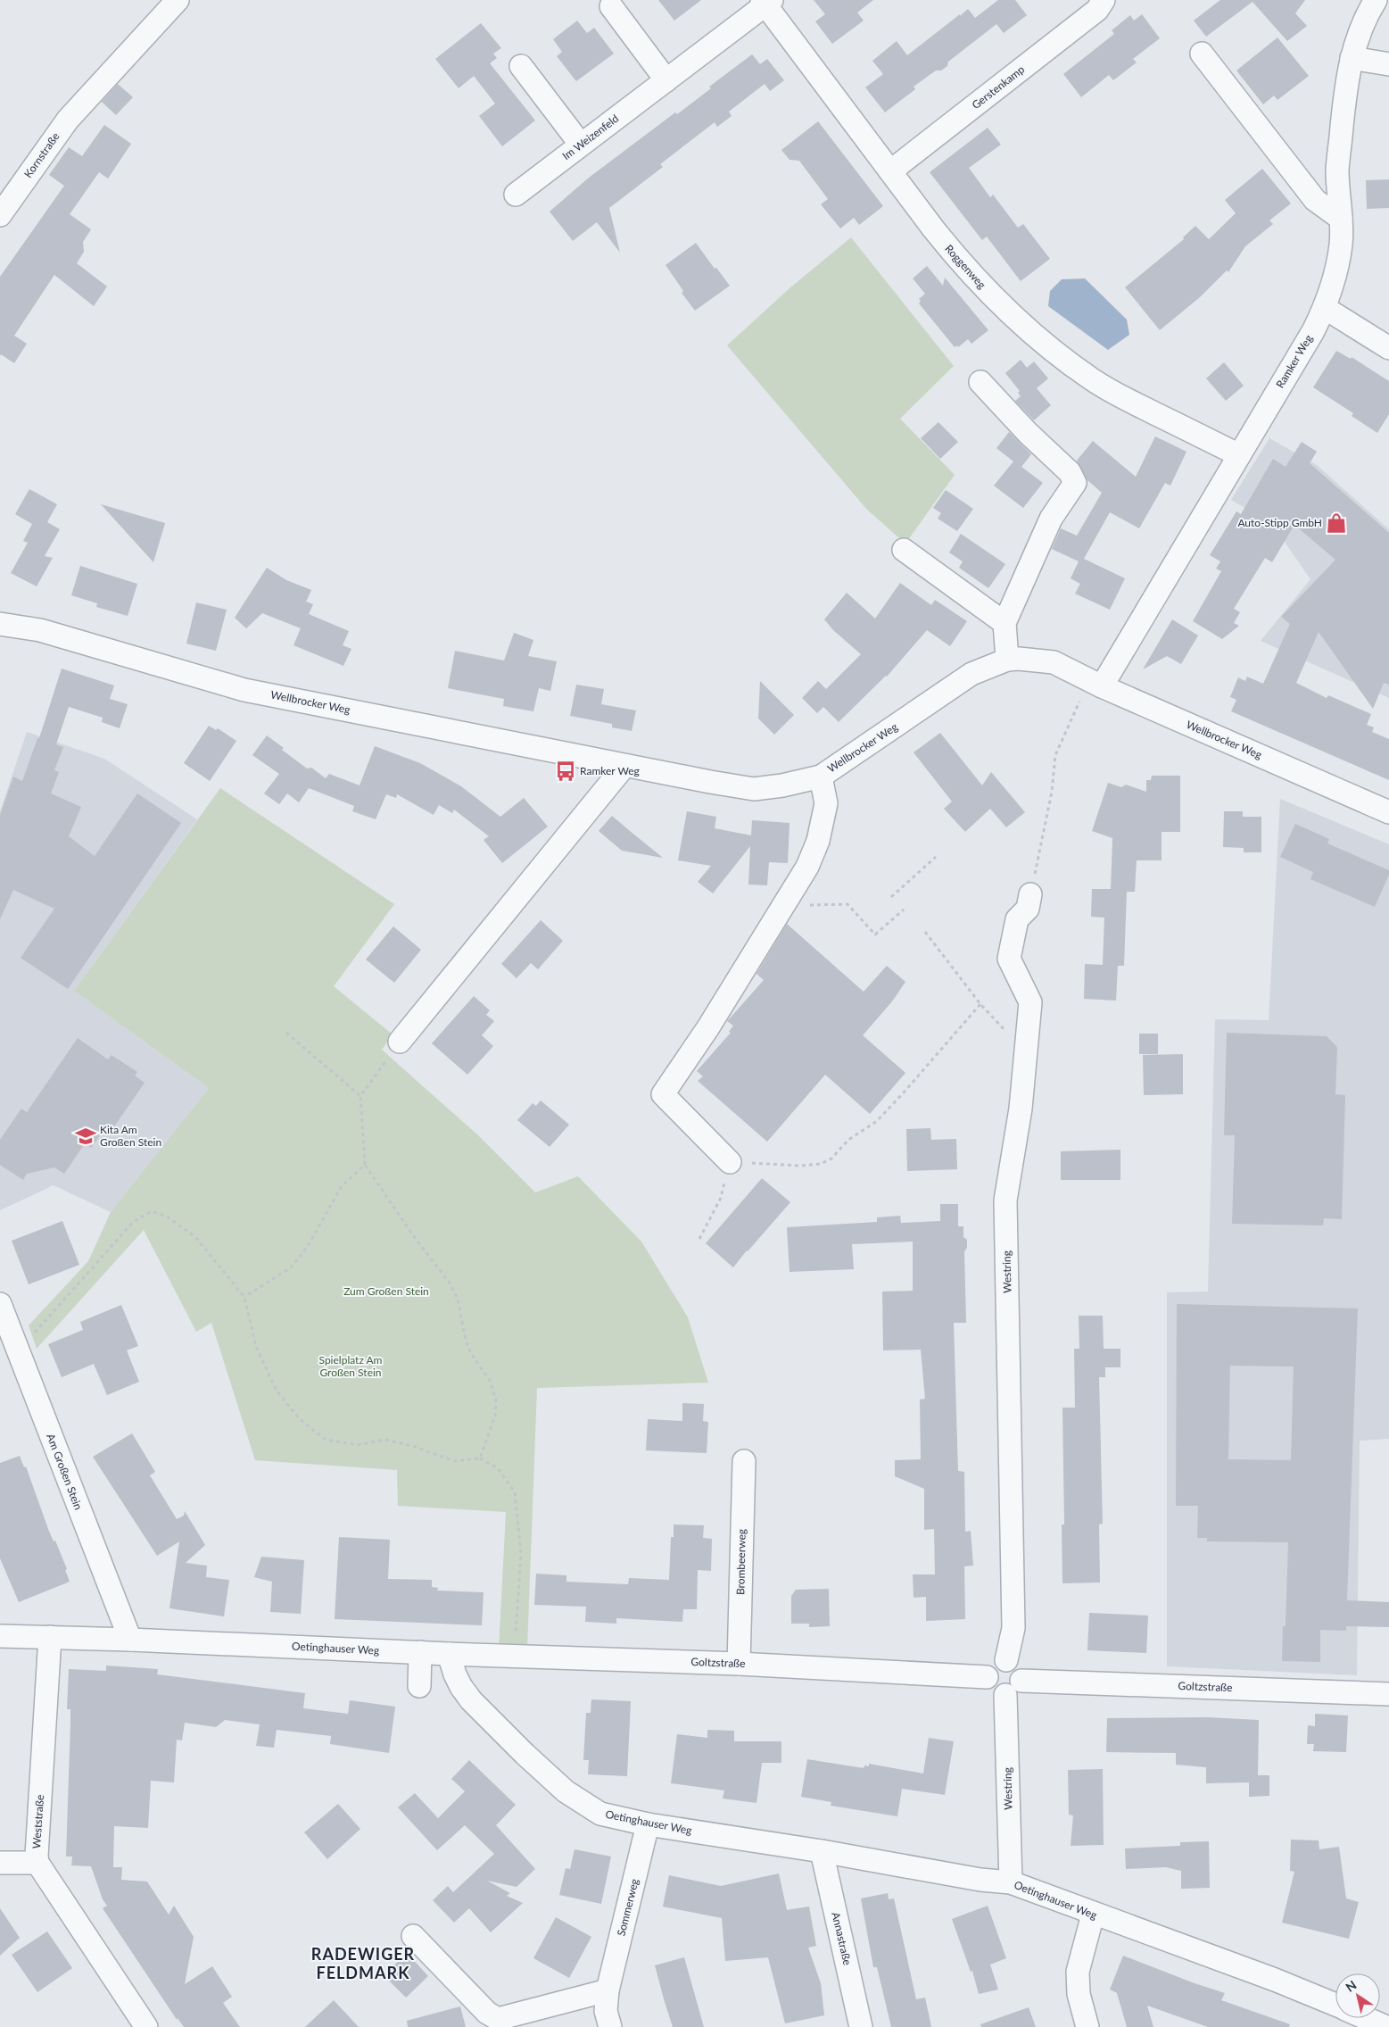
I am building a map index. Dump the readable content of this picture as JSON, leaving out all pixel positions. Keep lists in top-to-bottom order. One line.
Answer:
{"streets":{"street":["Gerstenkamp","Im Weizenfeld","Kornstraße","Roggenweg","Ramker Weg","Wellbrocker Weg","Westring","Am Großen Stein","Brombeerweg","Oetinghauser Weg","Goltzstraße","Weststraße","Sommerweg","Annastraße"]},"crossings":[["Gerstenkamp","Roggenweg"],["Im Weizenfeld","Roggenweg"],["Roggenweg","Ramker Weg"],["Ramker Weg","Wellbrocker Weg"],["Westring","Oetinghauser Weg"],["Westring","Goltzstraße"],["Am Großen Stein","Oetinghauser Weg"],["Brombeerweg","Goltzstraße"],["Oetinghauser Weg","Goltzstraße"],["Oetinghauser Weg","Weststraße"],["Oetinghauser Weg","Sommerweg"],["Oetinghauser Weg","Annastraße"]],"districts":["RADEWIGER FELDMARK"],"parks":["Zum Großen Stein","Spielplatz Am Großen Stein"],"places":{"shop":["Auto-Stipp GmbH"],"bus stop":["Ramker Weg"],"school or university":["Kita Am Großen Stein"]},"north":"top left"}
